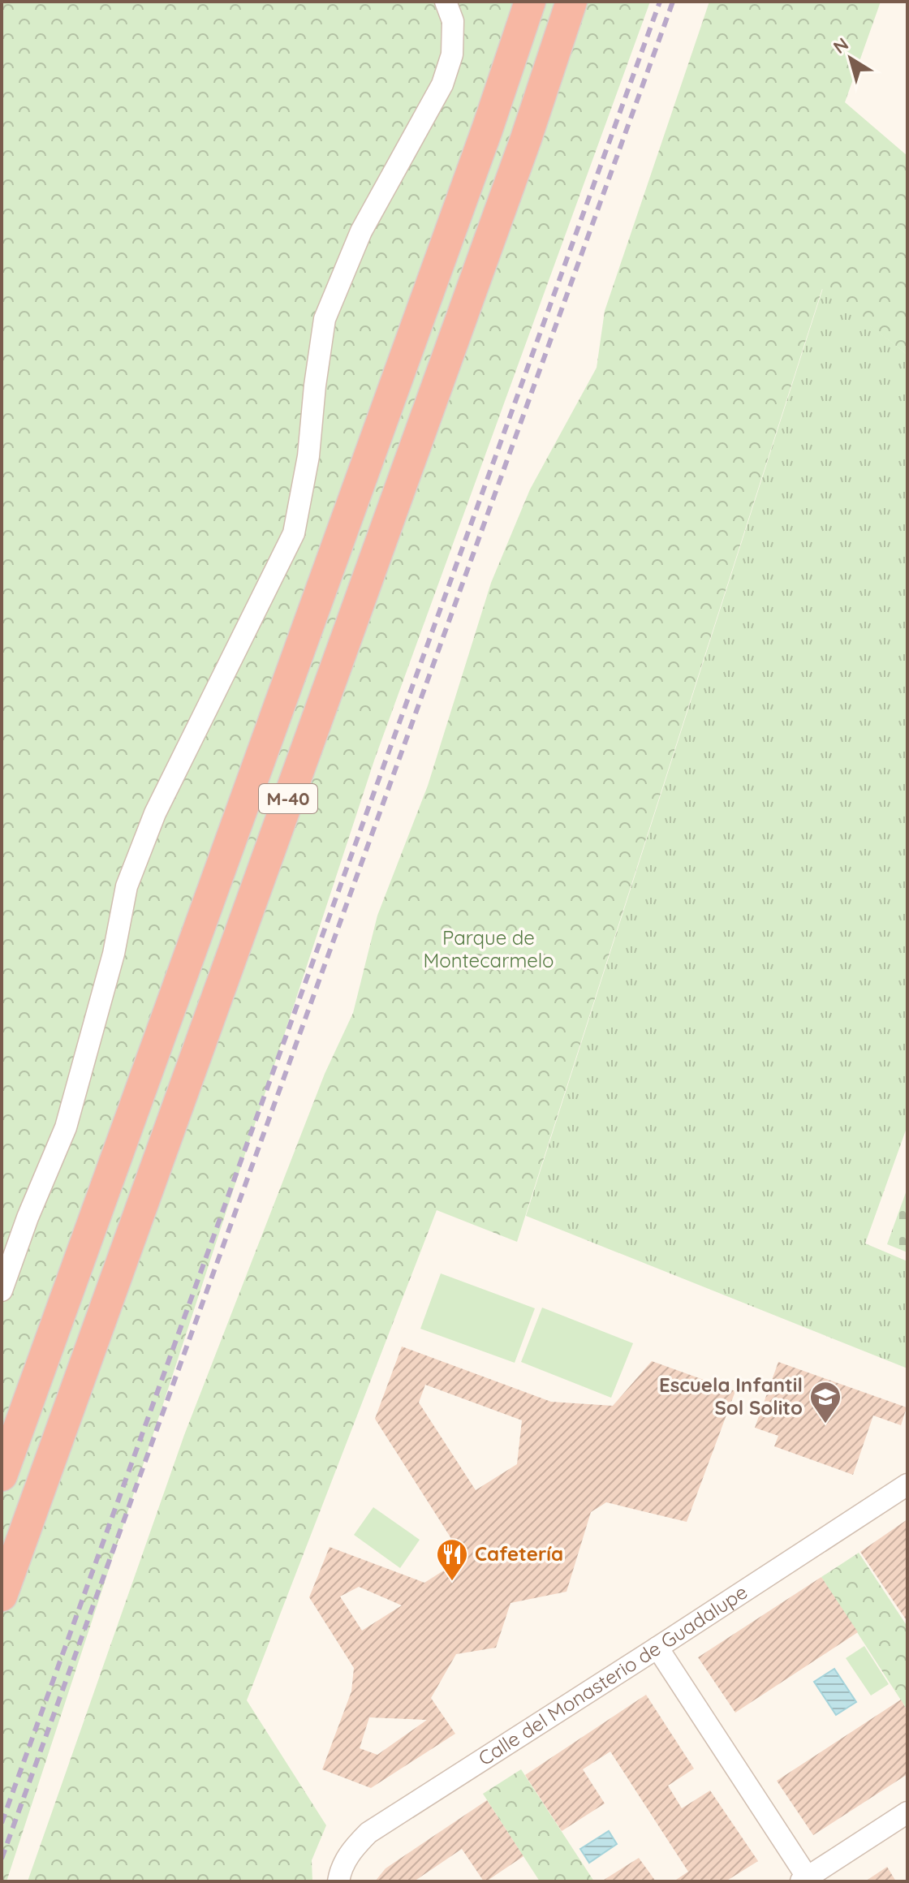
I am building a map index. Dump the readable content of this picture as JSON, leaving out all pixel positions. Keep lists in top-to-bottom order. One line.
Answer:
{"streets":{"highway":["M-40"],"street":["Calle del Monasterio de Guadalupe"]},"parks":["Parque de Montecarmelo"],"places":{"school or university":["Escuela Infantil Sol Solito"],"restaurant":["Cafetería"]},"north":"top left"}
